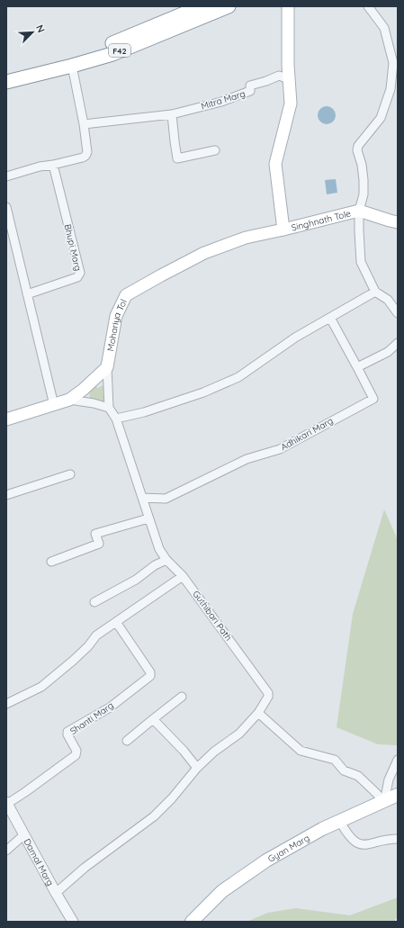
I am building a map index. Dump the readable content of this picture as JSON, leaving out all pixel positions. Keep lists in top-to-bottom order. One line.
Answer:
{"streets":{"highway":["F42"],"main road":["Singhnath Tole","Mohariya Tol","Gyan Marg"],"street":["Mitra Marg","Bhupi Marg","Adhikari Marg","Guthibari Path","Shanti Marg","Damal Marg"]},"crossings":[["Singhnath Tole","Mohariya Tol"],["Adhikari Marg","Guthibari Path"],["Shanti Marg","Damal Marg"]],"north":"top right"}
